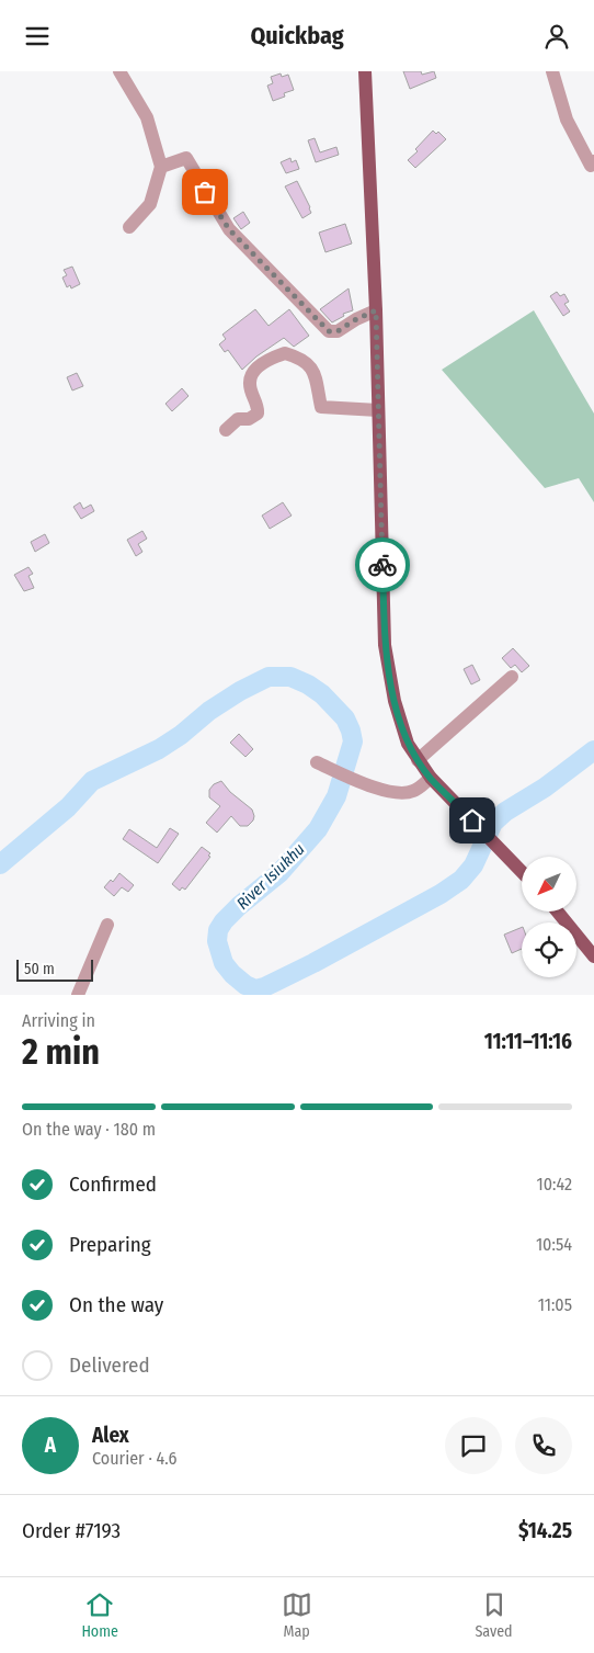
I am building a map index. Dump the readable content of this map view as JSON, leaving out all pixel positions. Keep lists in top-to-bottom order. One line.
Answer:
{"water":["River Isiukhu"],"scale_bar":"50 m","north":"bottom left","page":{"header":"Quickbag","scale":"50 m","heading":["2 min","Arriving in","11:11–11:16"],"panel":["Alex","Courier · 4.6","Order #7193","$14.25"],"bar":"On the way · 180 m","list":[["Confirmed","10:42"],["Preparing","10:54"],["On the way","11:05"],"Delivered"],"round":"A","tabs":["Home","Map","Saved"]}}
